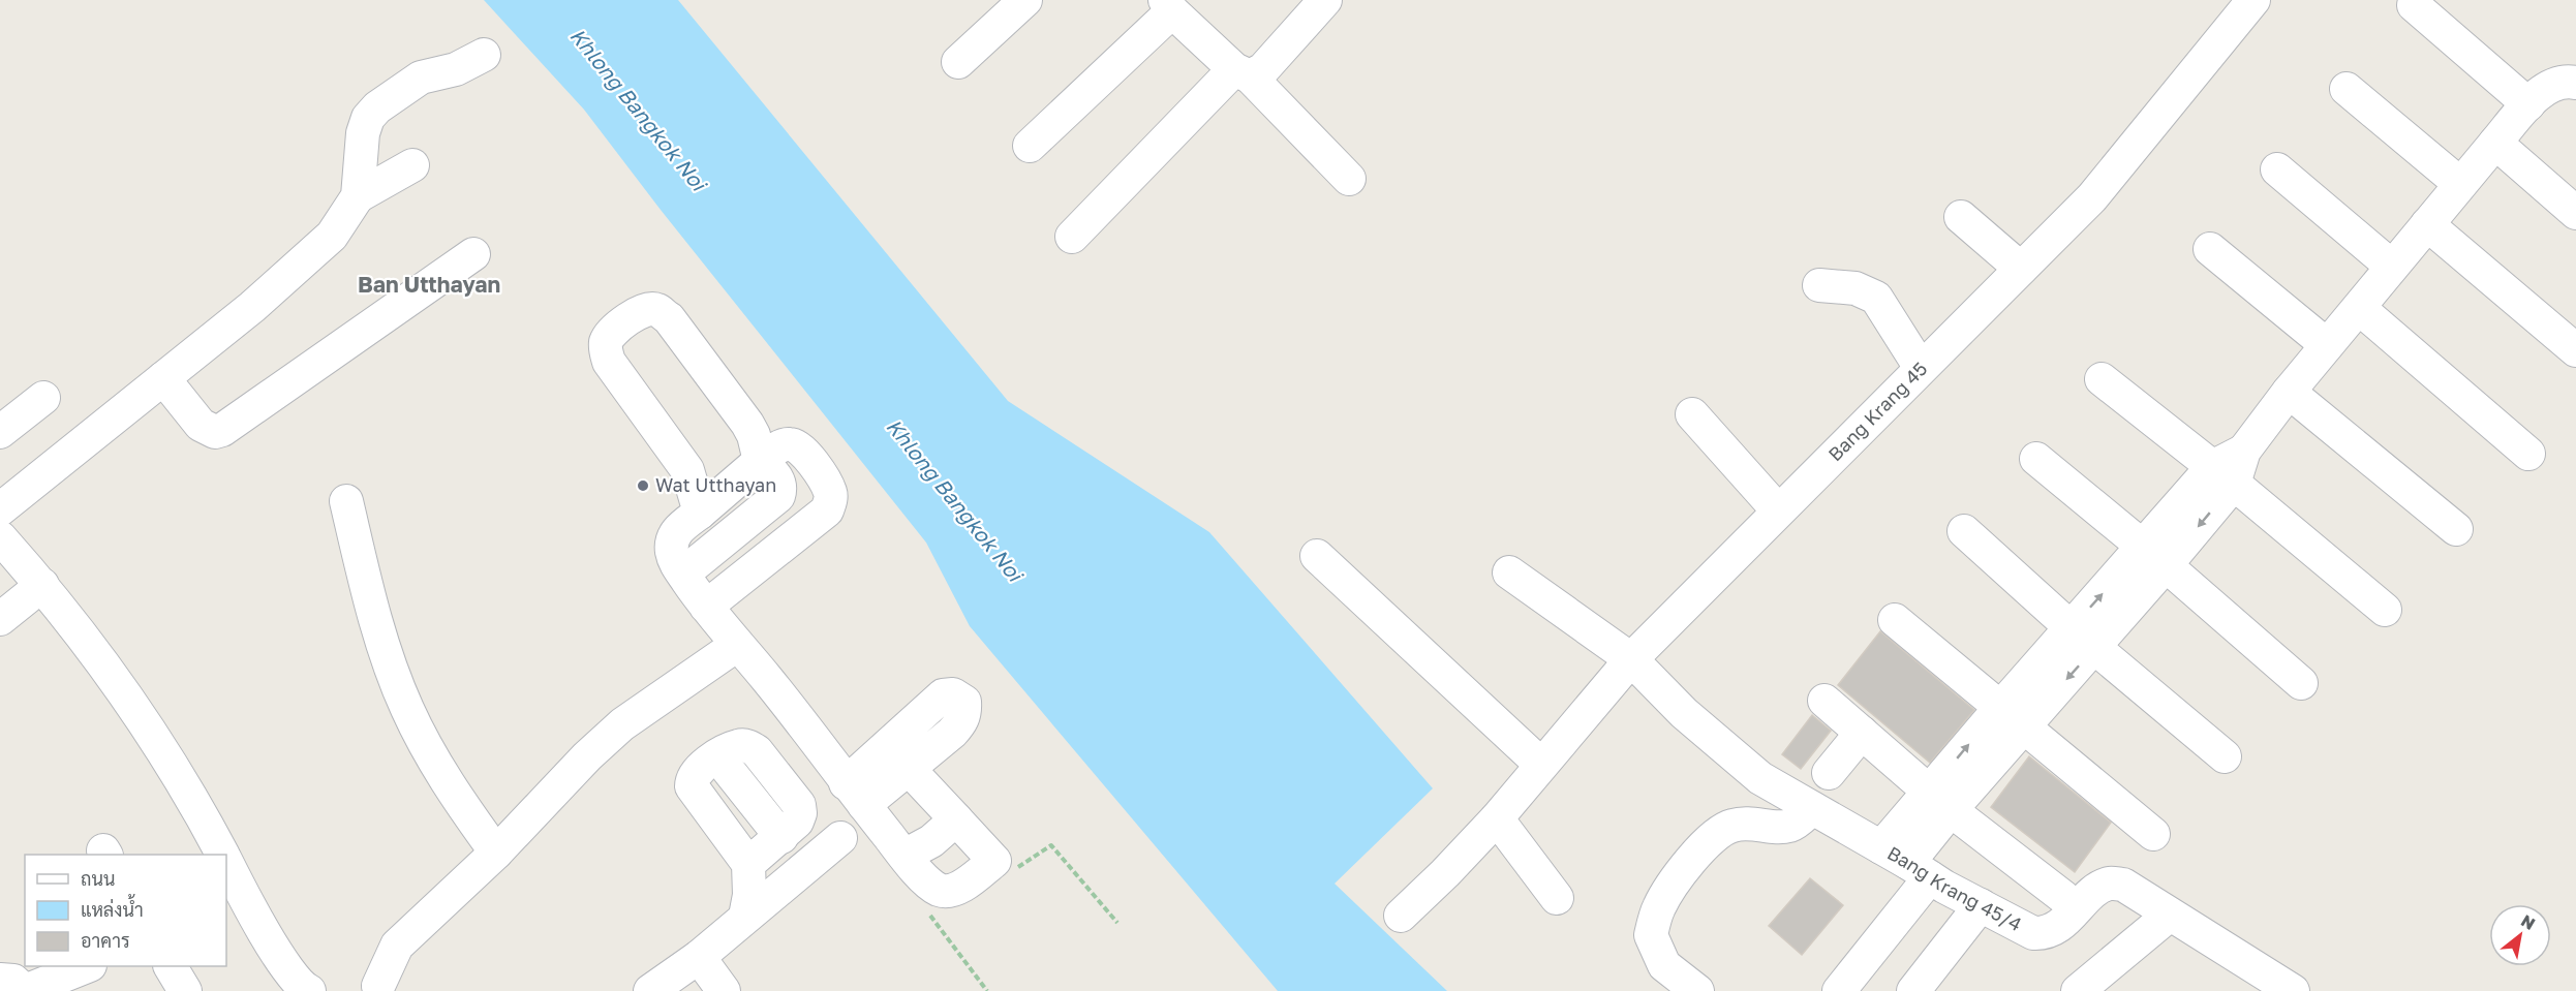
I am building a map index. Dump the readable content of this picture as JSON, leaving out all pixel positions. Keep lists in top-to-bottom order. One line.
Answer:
{"streets":{"street":["Bang Krang 45","Bang Krang 45/4"]},"crossings":[["Bang Krang 45","Bang Krang 45/4"]],"districts":["Ban Utthayan"],"water":["Khlong Bangkok Noi"],"places":["Wat Utthayan"],"legend":["ถนน","แหล่งน้ำ","อาคาร"],"north":"top right"}
